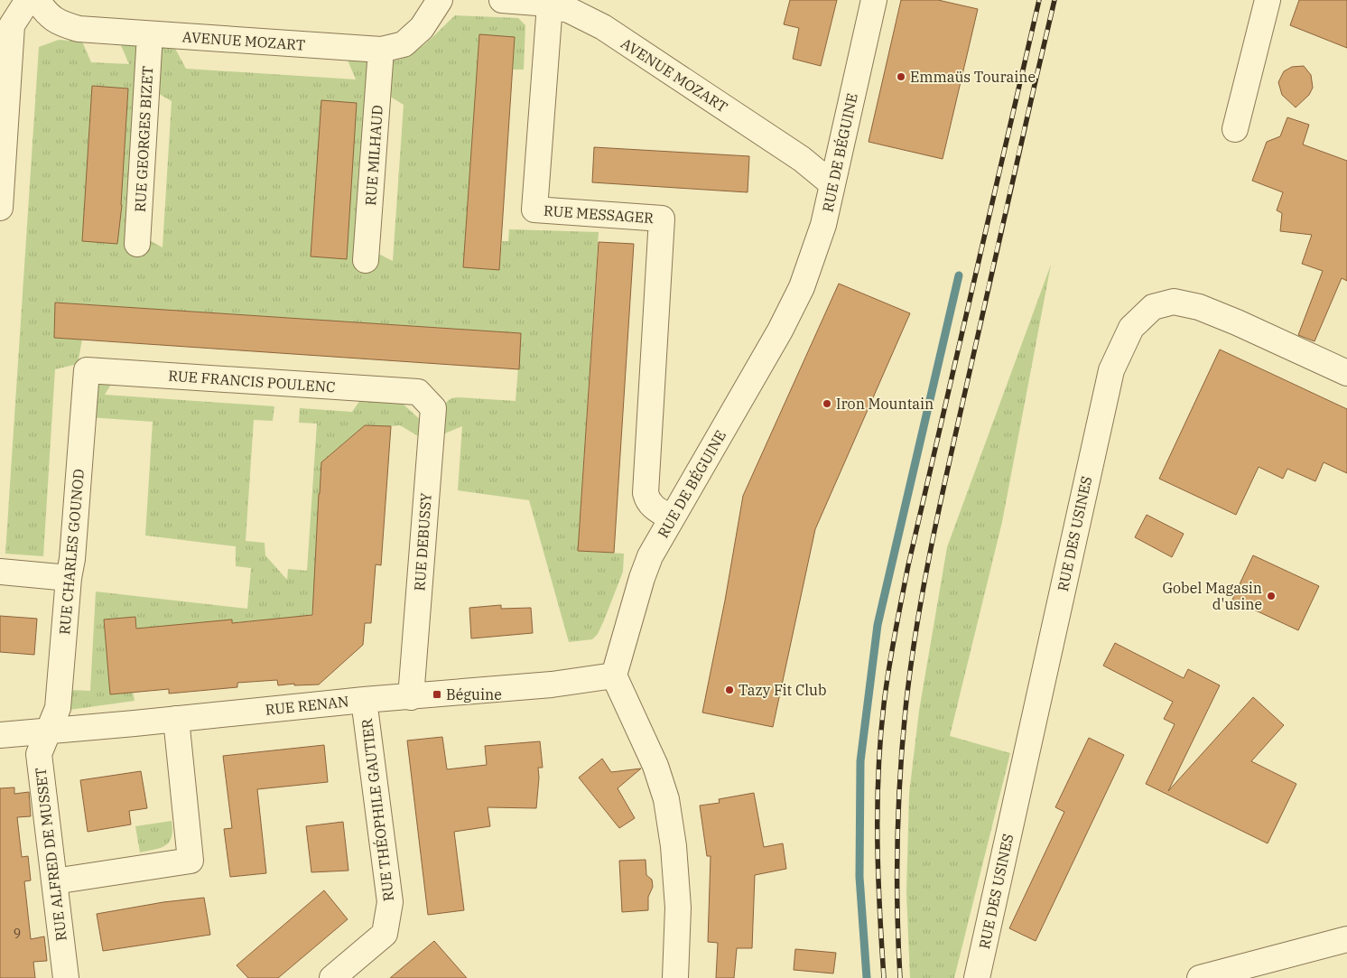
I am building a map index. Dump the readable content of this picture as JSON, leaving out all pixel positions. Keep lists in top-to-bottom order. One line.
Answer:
{"streets":{"street":["AVENUE MOZART","RUE GEORGES BIZET","RUE DE BÉGUINE","RUE MILHAUD","RUE MESSAGER","RUE FRANCIS POULENC","RUE DES USINES","RUE DEBUSSY","RUE CHARLES GOUNOD","RUE RENAN","RUE THÉOPHILE GAUTIER","RUE ALFRED DE MUSSET"]},"crossings":[["AVENUE MOZART","RUE GEORGES BIZET"],["AVENUE MOZART","RUE DE BÉGUINE"],["AVENUE MOZART","RUE MILHAUD"],["AVENUE MOZART","RUE MESSAGER"],["RUE DE BÉGUINE","RUE MESSAGER"],["RUE DE BÉGUINE","RUE RENAN"],["RUE FRANCIS POULENC","RUE DEBUSSY"],["RUE FRANCIS POULENC","RUE CHARLES GOUNOD"],["RUE DEBUSSY","RUE RENAN"],["RUE CHARLES GOUNOD","RUE RENAN"],["RUE CHARLES GOUNOD","RUE ALFRED DE MUSSET"],["RUE RENAN","RUE THÉOPHILE GAUTIER"],["RUE RENAN","RUE ALFRED DE MUSSET"]],"places":{"other":["Emmaüs Touraine","Iron Mountain","Gobel Magasin d'usine","Tazy Fit Club"],"transit":["Béguine"]},"house_numbers":["9"]}
